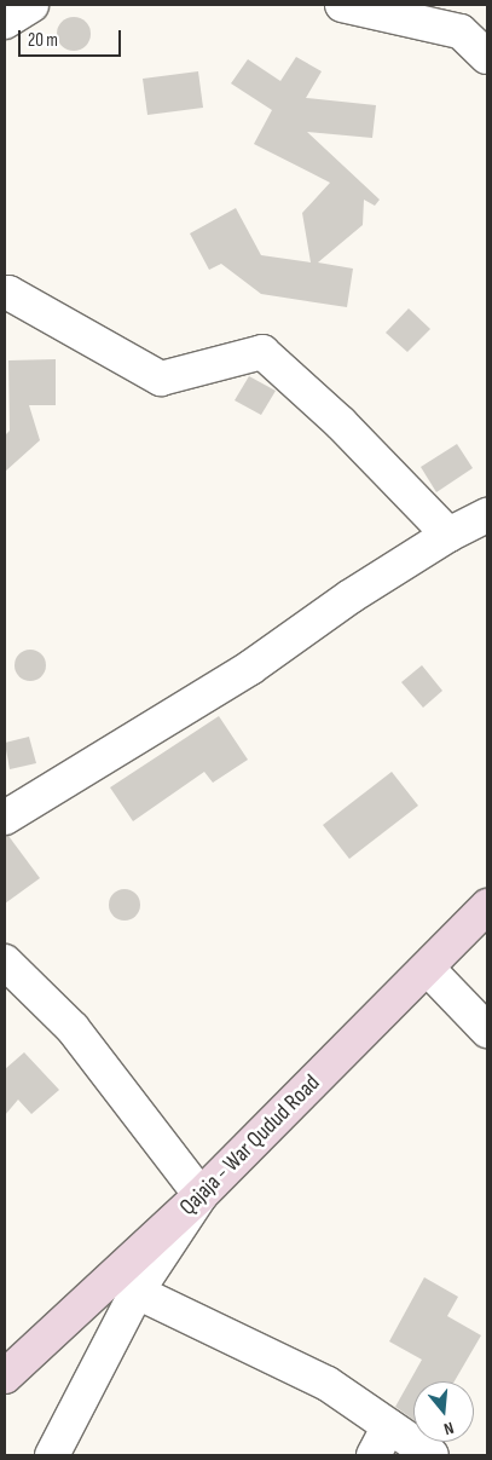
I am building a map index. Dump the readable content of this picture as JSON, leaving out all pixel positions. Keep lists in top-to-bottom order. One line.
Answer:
{"streets":{"street":["Qajaja - War Qudud Road"]},"scale_bar":"20 m","north":"bottom"}
